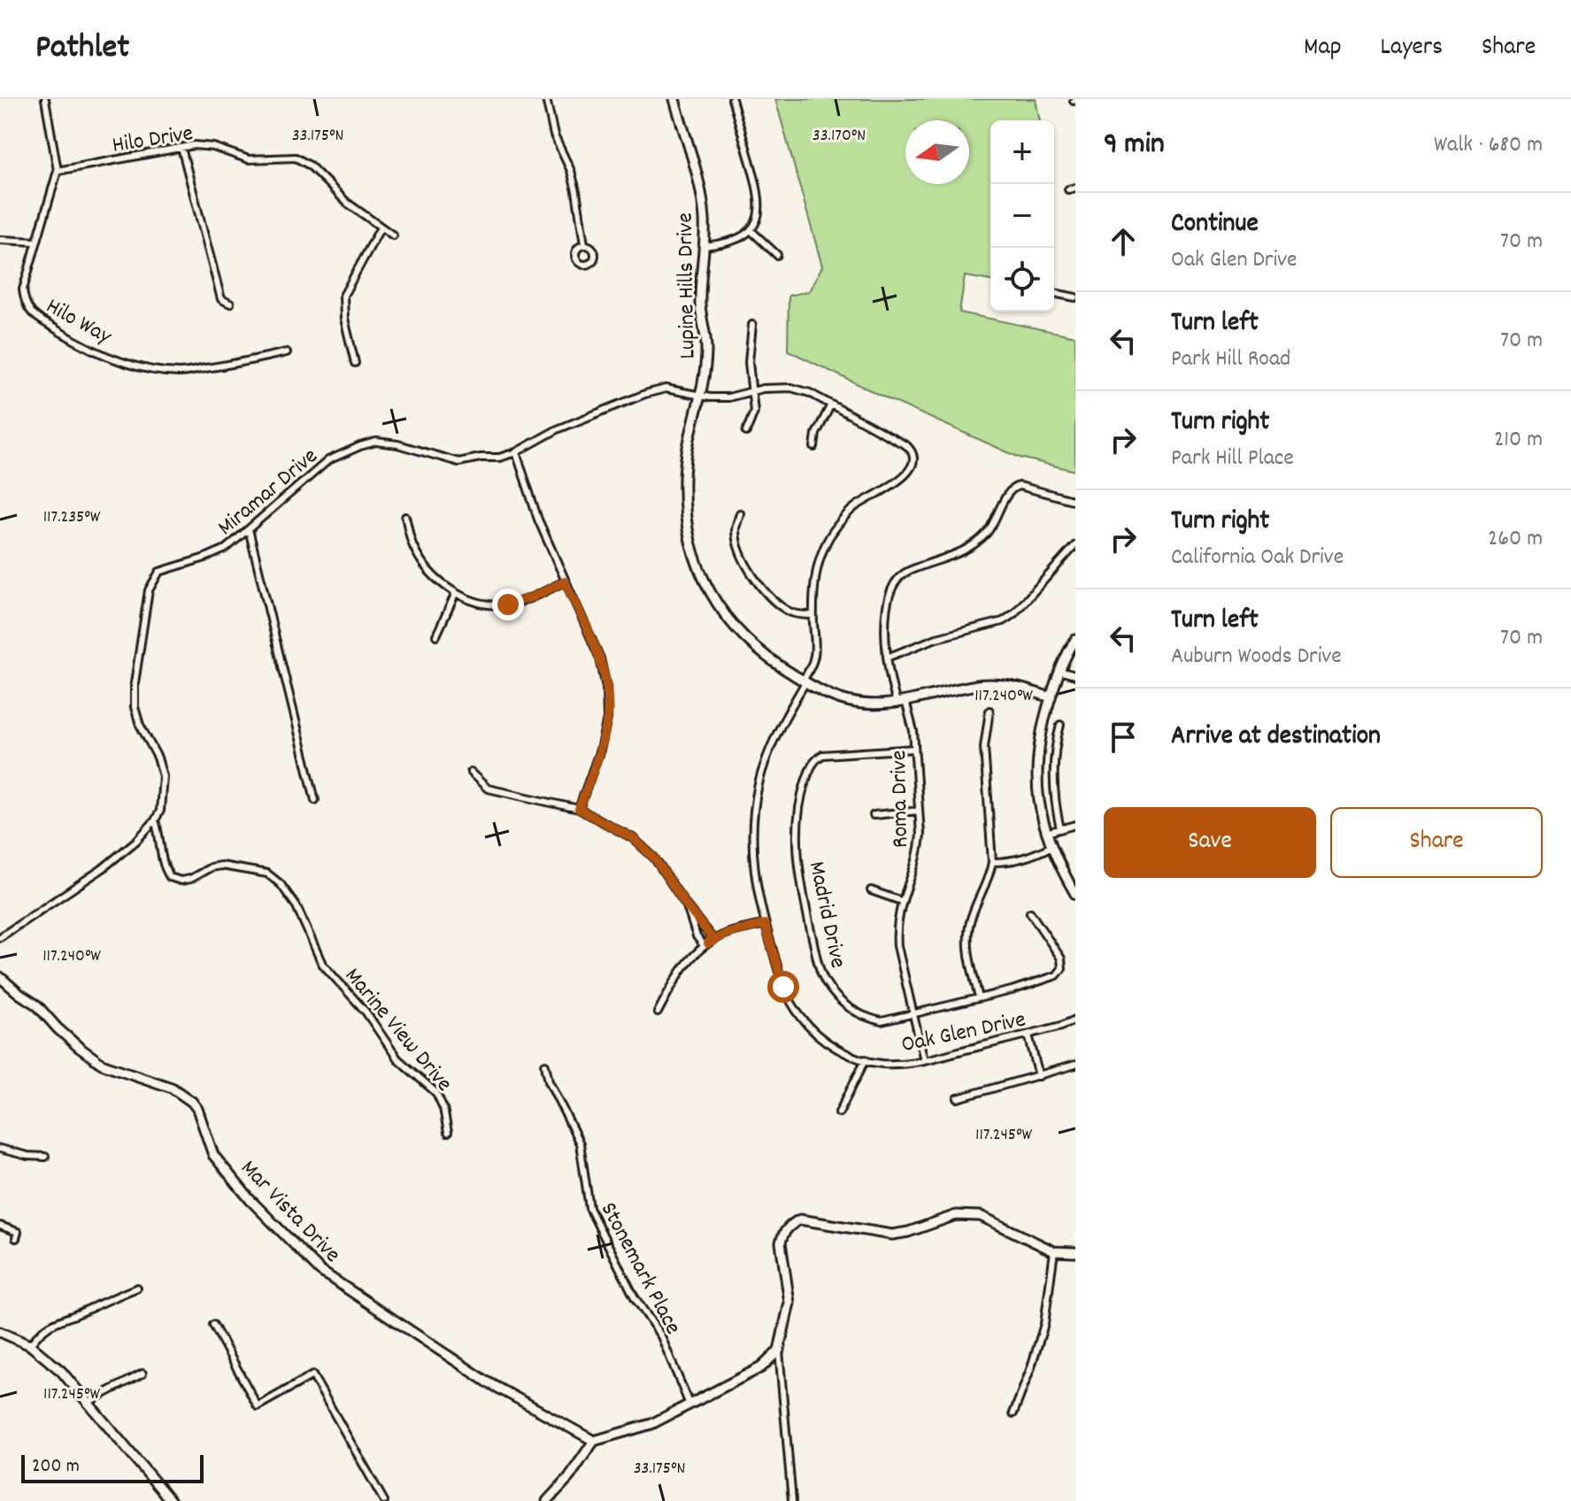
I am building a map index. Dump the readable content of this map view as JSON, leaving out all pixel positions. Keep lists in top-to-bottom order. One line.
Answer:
{"streets":{"street":["Hilo Drive","Lupine Hills Drive","Hilo Way","Miramar Drive","Roma Drive","Madrid Drive","Marine View Drive","Oak Glen Drive","Mar Vista Drive","Stonemark Place"]},"crossings":[["Hilo Drive","Hilo Way"],["Lupine Hills Drive","Miramar Drive"],["Lupine Hills Drive","Roma Drive"],["Lupine Hills Drive","Oak Glen Drive"],["Miramar Drive","Marine View Drive"],["Miramar Drive","Oak Glen Drive"],["Roma Drive","Madrid Drive"],["Roma Drive","Oak Glen Drive"]],"scale_bar":"200 m","north":"left","page":{"header":"Pathlet","nav":["Map","Layers","Share"],"heading":["9 min","Walk · 680 m"],"map_buttons":["+","−"],"list":[["Continue","Oak Glen Drive","70 m"],["Turn left","Park Hill Road","70 m"],["Turn right","Park Hill Place","210 m"],["Turn right","California Oak Drive","260 m"],["Turn left","Auburn Woods Drive","70 m"],"Arrive at destination"],"buttons":["Save","Share"],"scale":"200 m"},"coordinates":["33.170°N","33.175°N","117.235°W","117.240°W","117.245°W"]}
